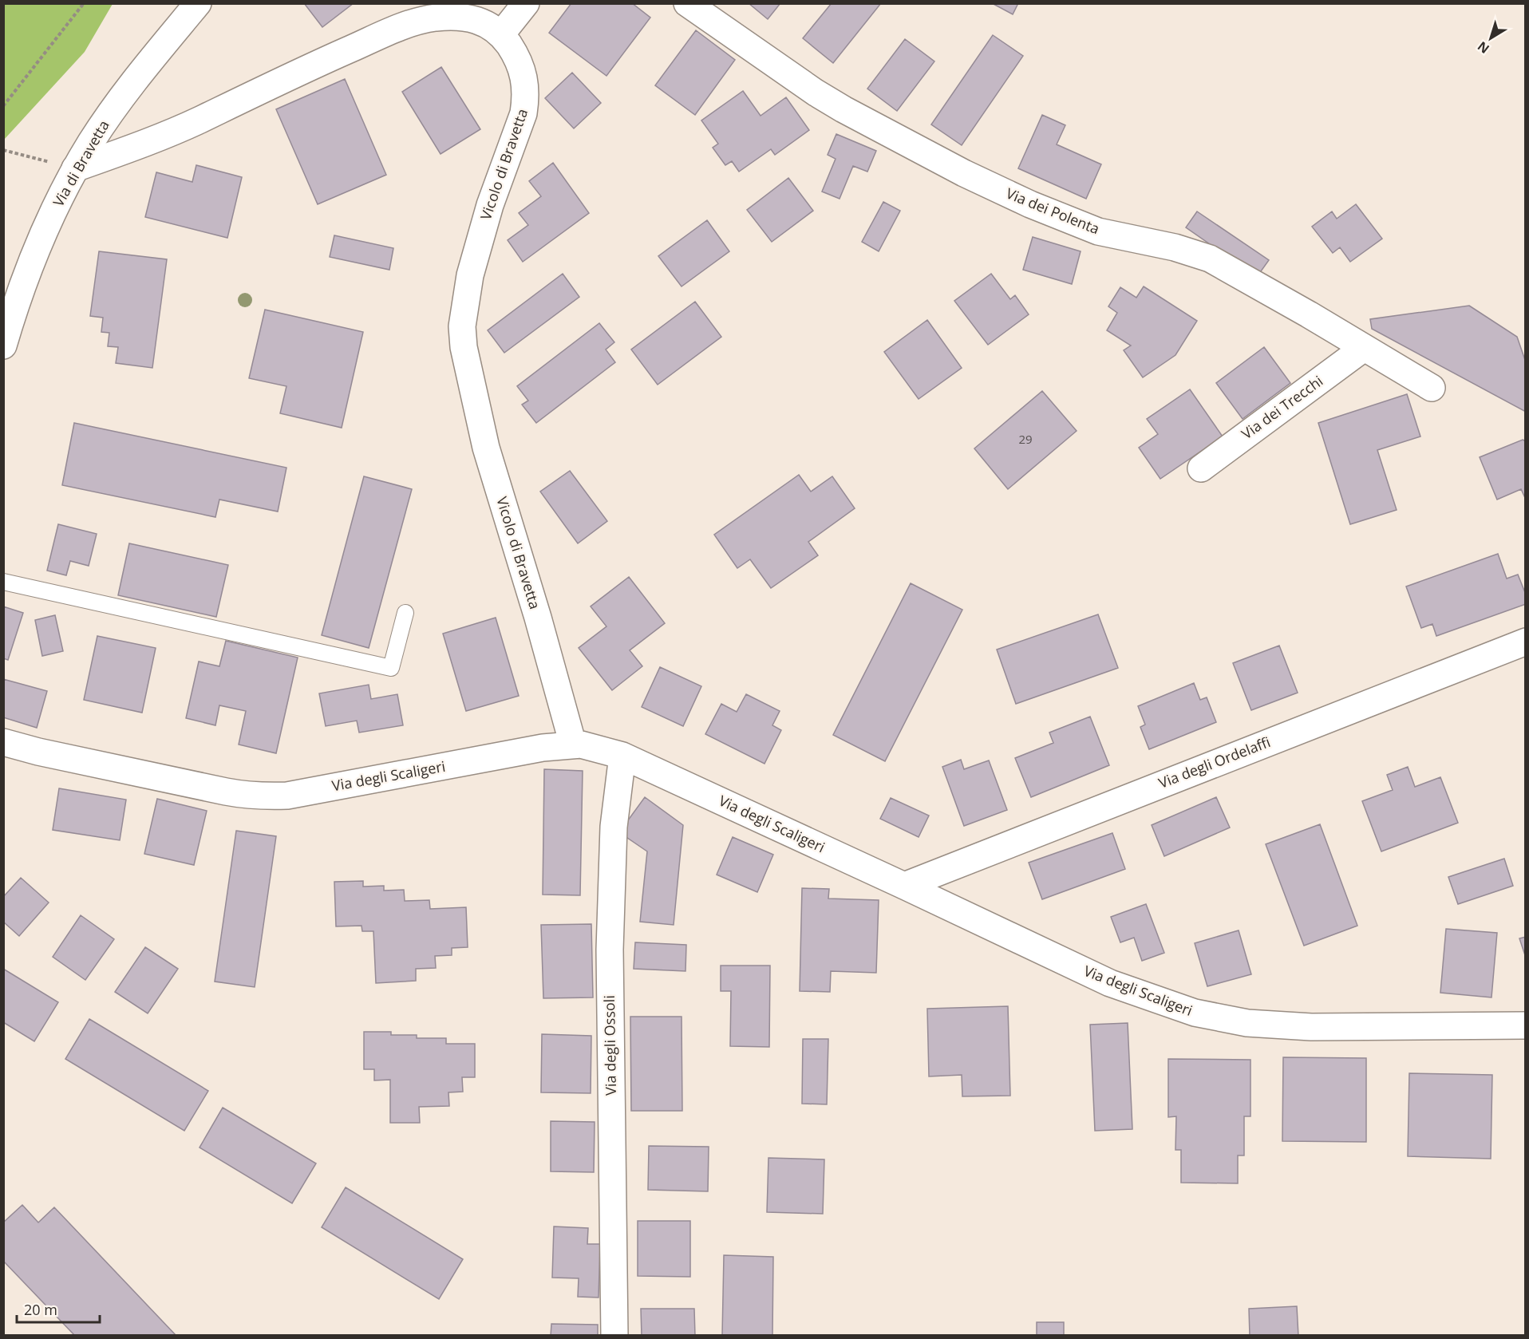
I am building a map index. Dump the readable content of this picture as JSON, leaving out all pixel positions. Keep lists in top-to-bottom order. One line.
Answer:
{"streets":{"street":["Via di Bravetta","Vicolo di Bravetta","Via dei Polenta","Via dei Trecchi","Via degli Ordelaffi","Via degli Scaligeri","Via degli Ossoli"]},"crossings":[["Via di Bravetta","Vicolo di Bravetta"],["Vicolo di Bravetta","Via degli Scaligeri"],["Via dei Polenta","Via dei Trecchi"],["Via degli Ordelaffi","Via degli Scaligeri"],["Via degli Scaligeri","Via degli Ossoli"]],"house_numbers":["29"],"scale_bar":"20 m","north":"bottom left"}
